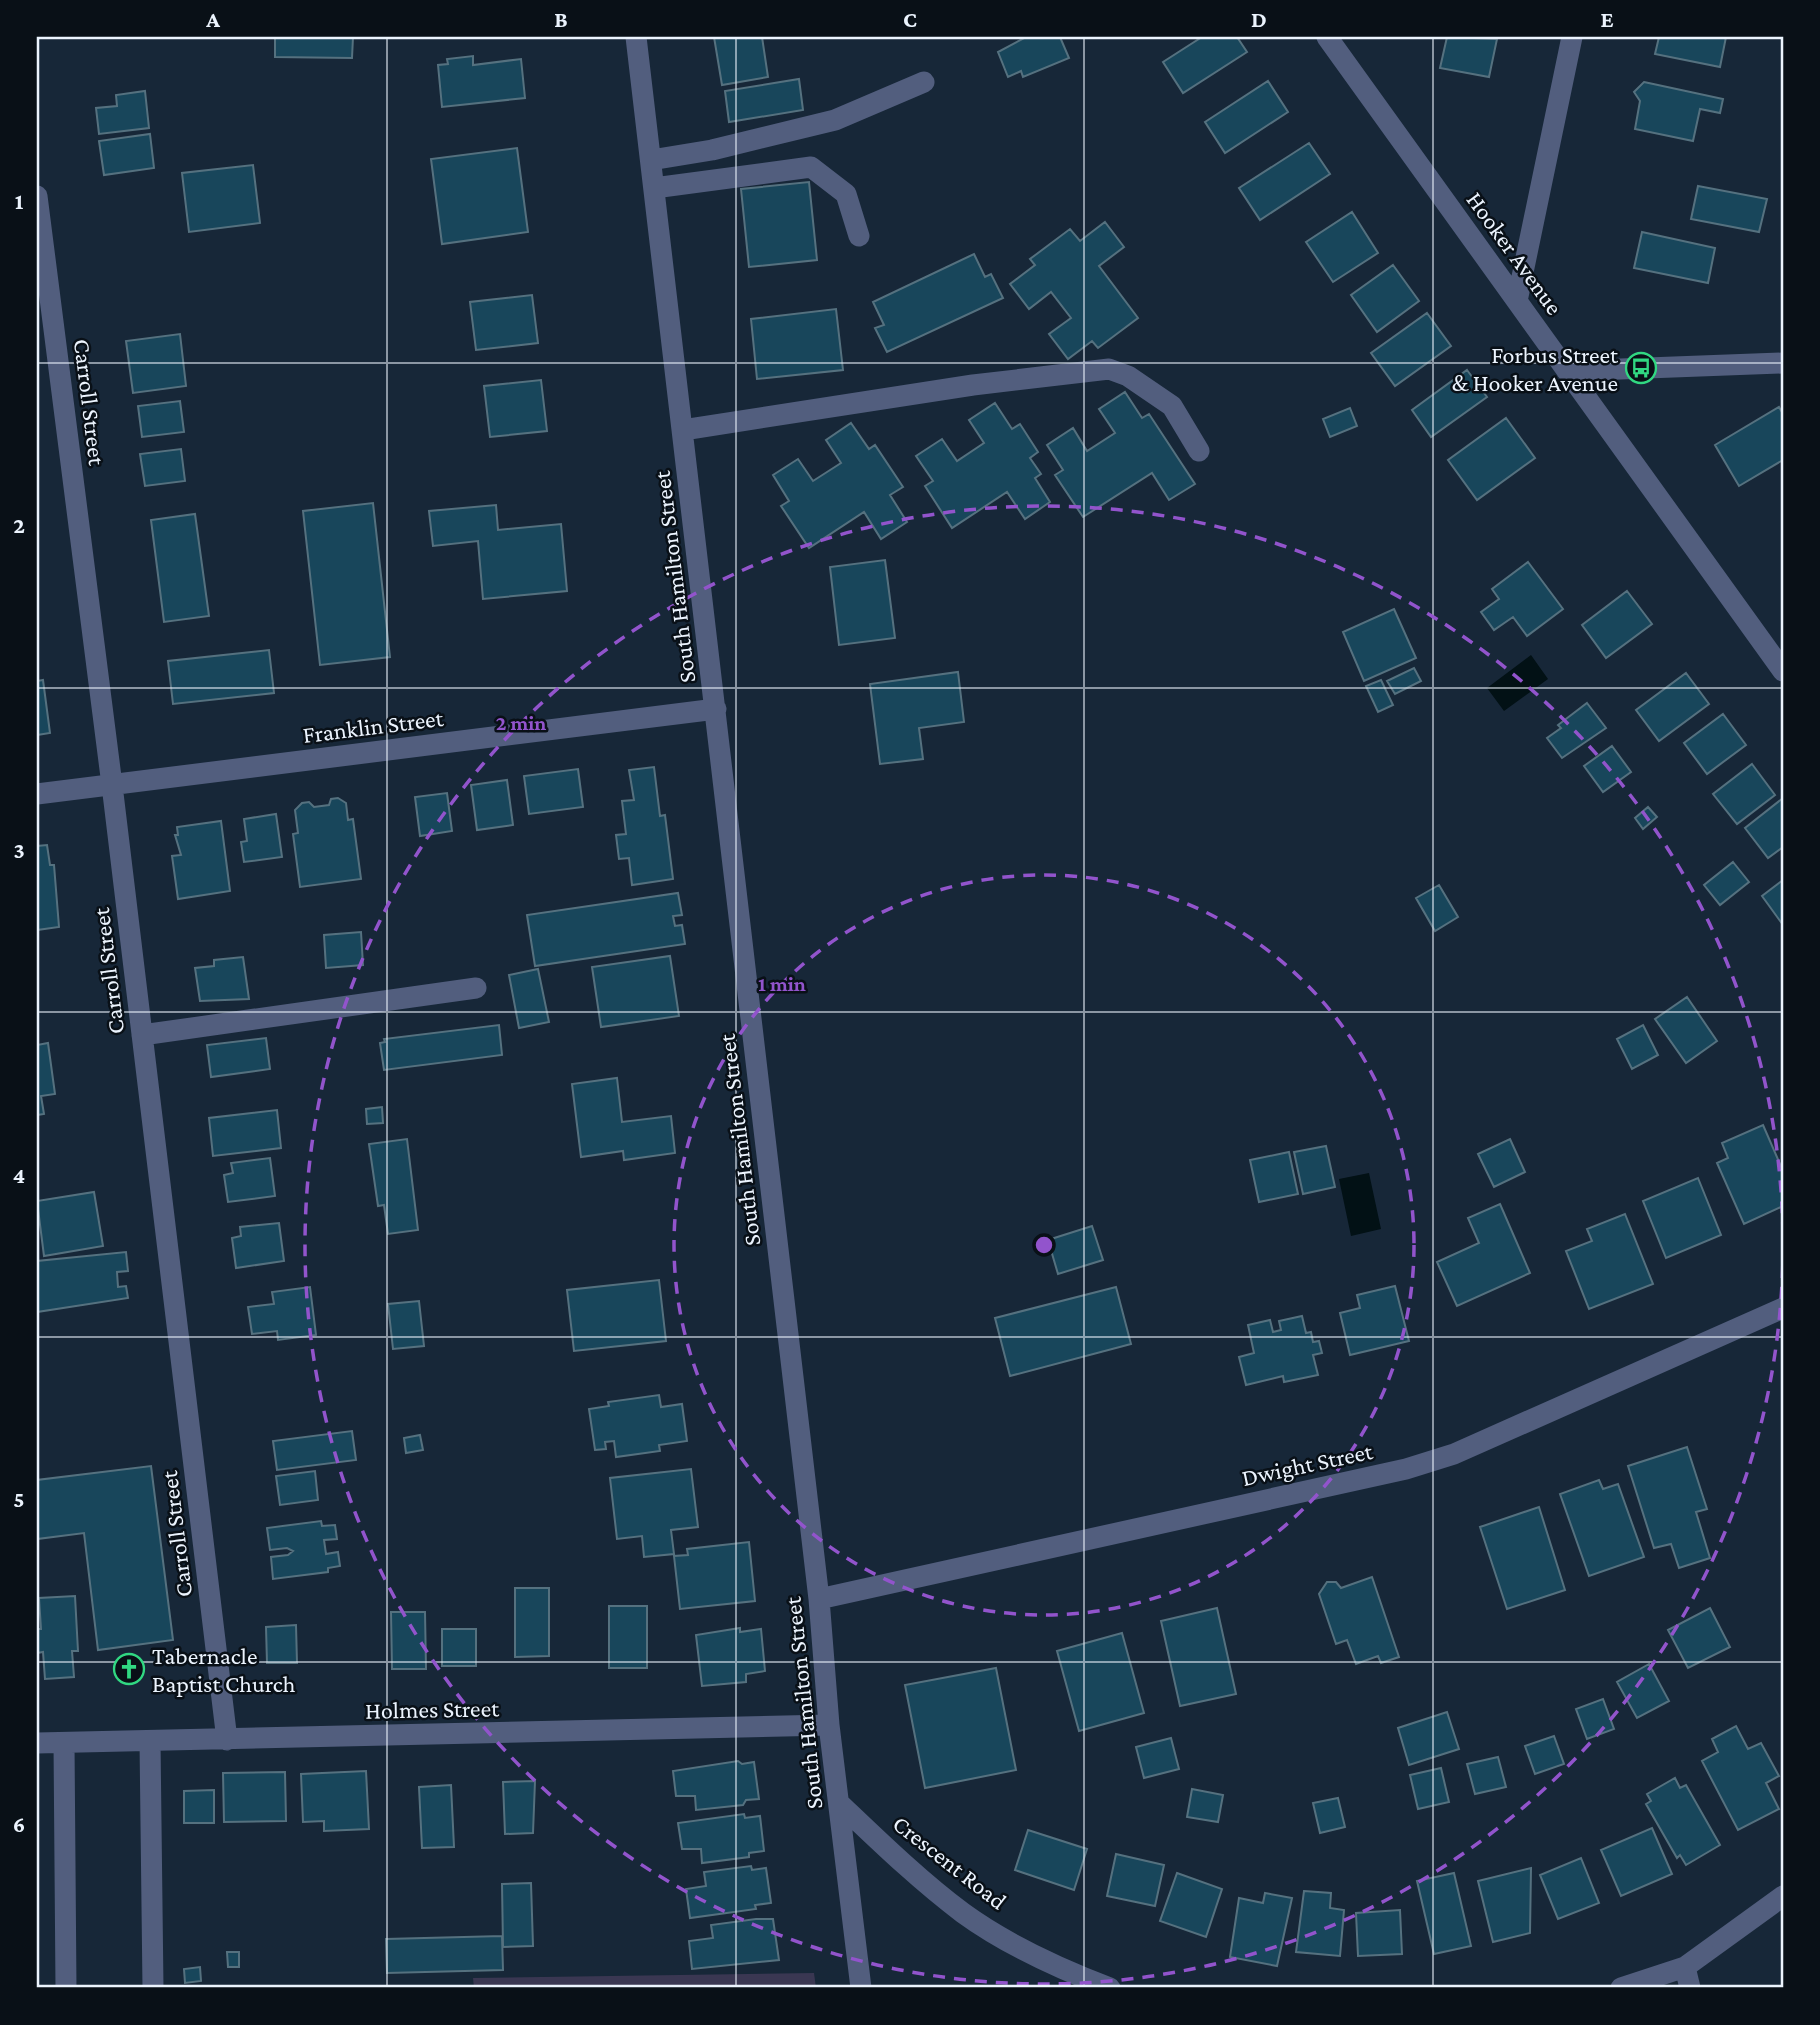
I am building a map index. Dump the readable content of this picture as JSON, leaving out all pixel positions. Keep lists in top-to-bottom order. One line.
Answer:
{"streets":{"street":["Hooker Avenue","Carroll Street","South Hamilton Street","Franklin Street","Dwight Street","Holmes Street","Crescent Road"]},"crossings":[["Carroll Street","Franklin Street"],["Carroll Street","Holmes Street"],["South Hamilton Street","Franklin Street"],["South Hamilton Street","Dwight Street"],["South Hamilton Street","Holmes Street"],["South Hamilton Street","Crescent Road"]],"places":{"bus stop":["Forbus Street & Hooker Avenue"],"church":["Tabernacle Baptist Church"]},"grid":{"columns":["A","B","C","D","E"],"rows":["1","2","3","4","5","6"]},"rings":["2 min","1 min"]}
